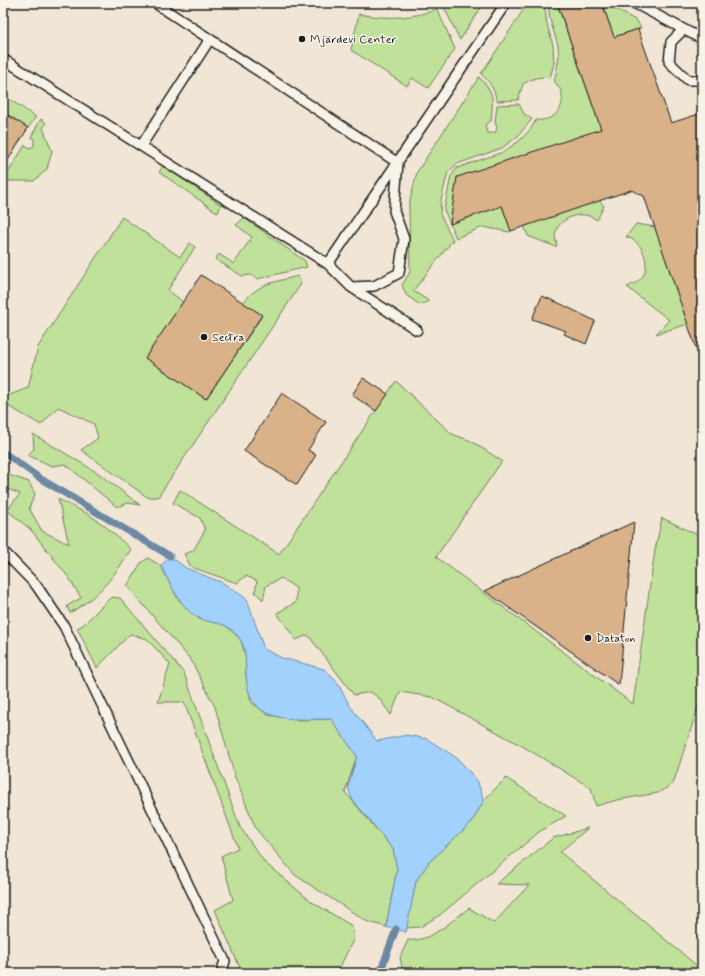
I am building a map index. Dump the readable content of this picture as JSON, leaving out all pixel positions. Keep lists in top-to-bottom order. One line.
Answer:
{"places":["Mjärdevi Center","Sectra","Dataton"]}
